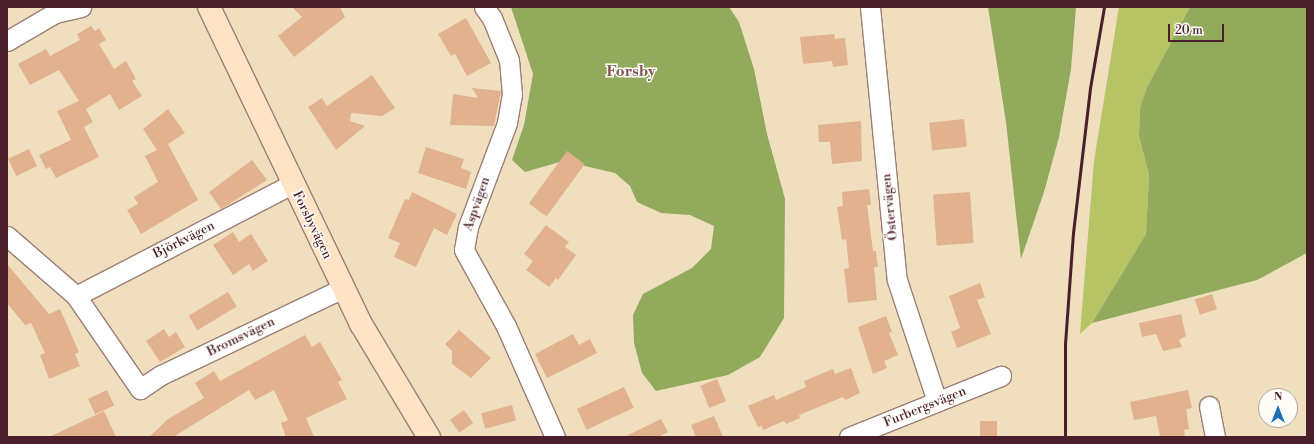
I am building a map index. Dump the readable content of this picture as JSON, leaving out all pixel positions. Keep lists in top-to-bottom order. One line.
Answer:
{"streets":{"street":["Aspvägen","Östervägen","Forsbyvägen","Björkvägen","Bromsvägen","Furbergsvägen"]},"crossings":[["Östervägen","Furbergsvägen"],["Forsbyvägen","Björkvägen"],["Forsbyvägen","Bromsvägen"],["Björkvägen","Bromsvägen"]],"districts":["Forsby"],"scale_bar":"20 m","north":"top"}
